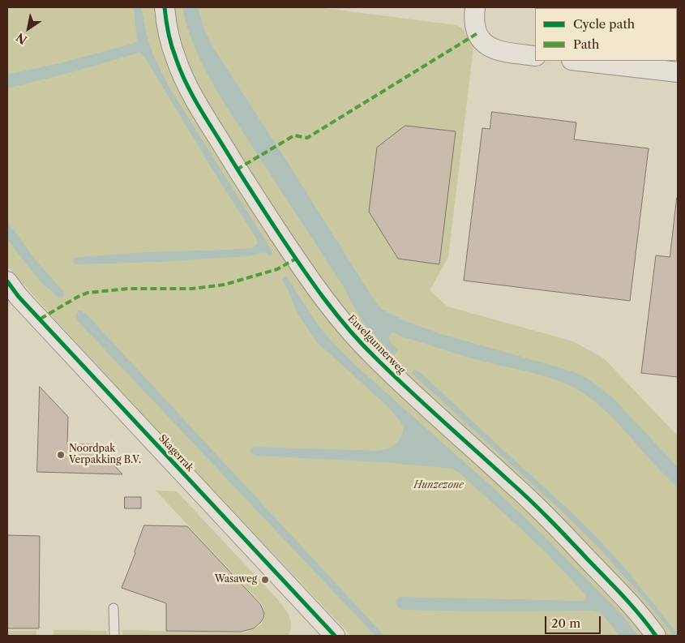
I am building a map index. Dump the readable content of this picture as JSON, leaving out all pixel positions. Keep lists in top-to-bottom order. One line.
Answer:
{"streets":{"street":["Euvelgunnerweg","Skagerrak"]},"parks":["Hunzezone"],"places":["Noordpak Verpakking B.V.","Wasaweg"],"legend":["Cycle path","Path"],"scale_bar":"20 m","north":"bottom left"}
